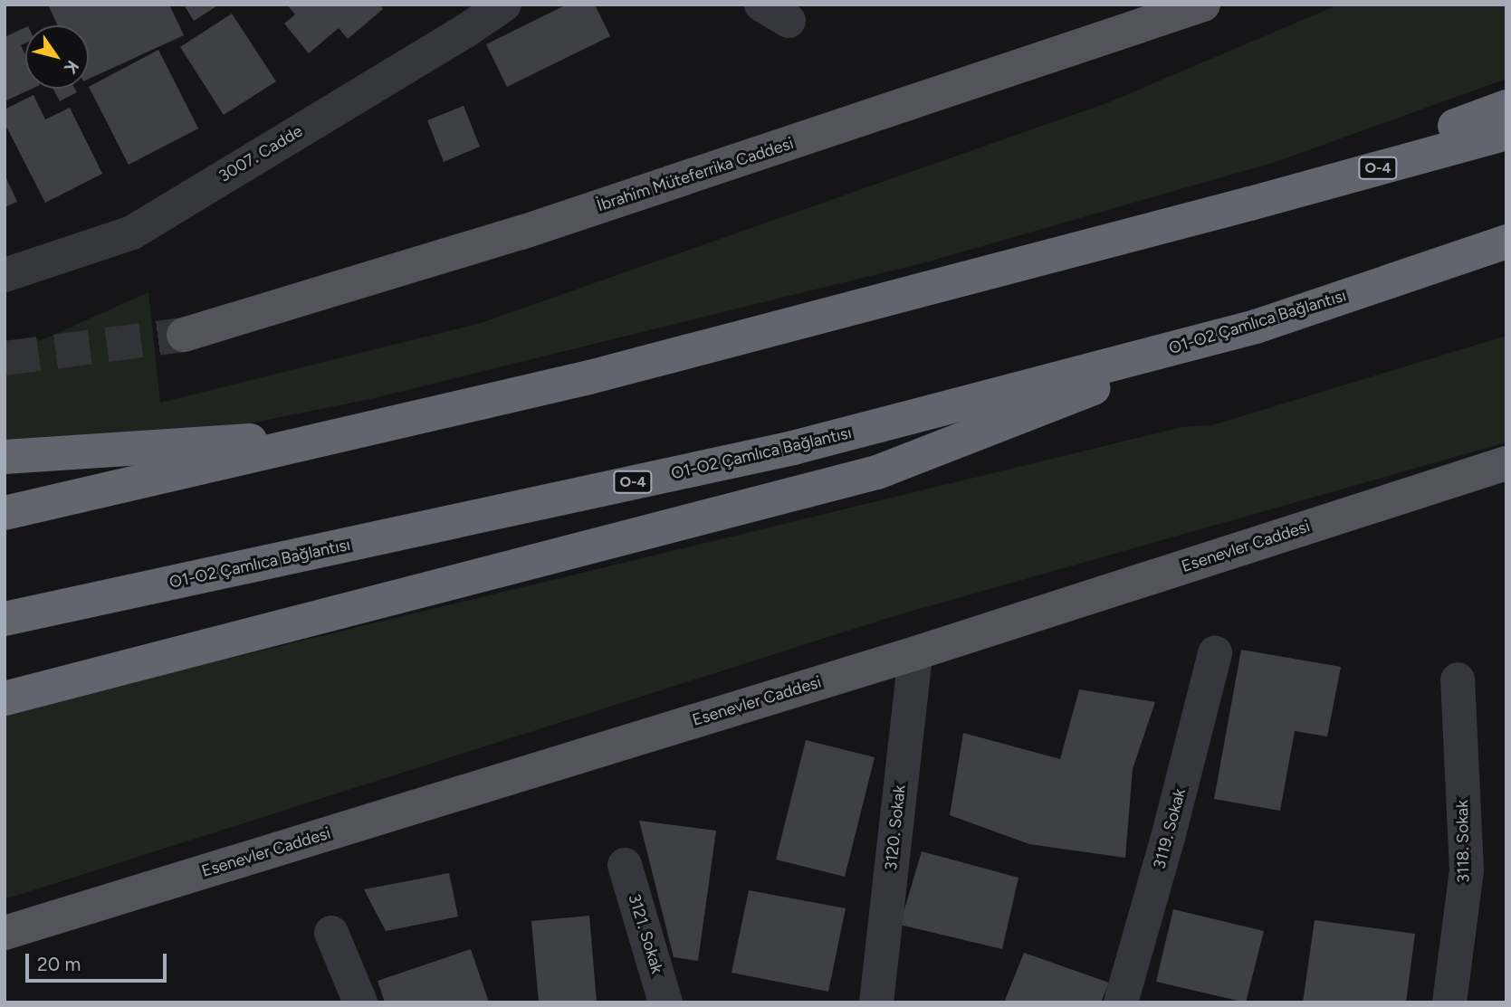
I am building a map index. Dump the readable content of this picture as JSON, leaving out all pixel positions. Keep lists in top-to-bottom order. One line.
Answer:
{"streets":{"highway":["O-4","O1-O2 Çamlıca Bağlantısı"],"main road":["İbrahim Müteferrika Caddesi","Esenevler Caddesi"],"street":["3007. Cadde","3120. Sokak","3119. Sokak","3118. Sokak","3121. Sokak"]},"crossings":[["Esenevler Caddesi","3120. Sokak"]],"scale_bar":"20 m","north":"bottom right"}
